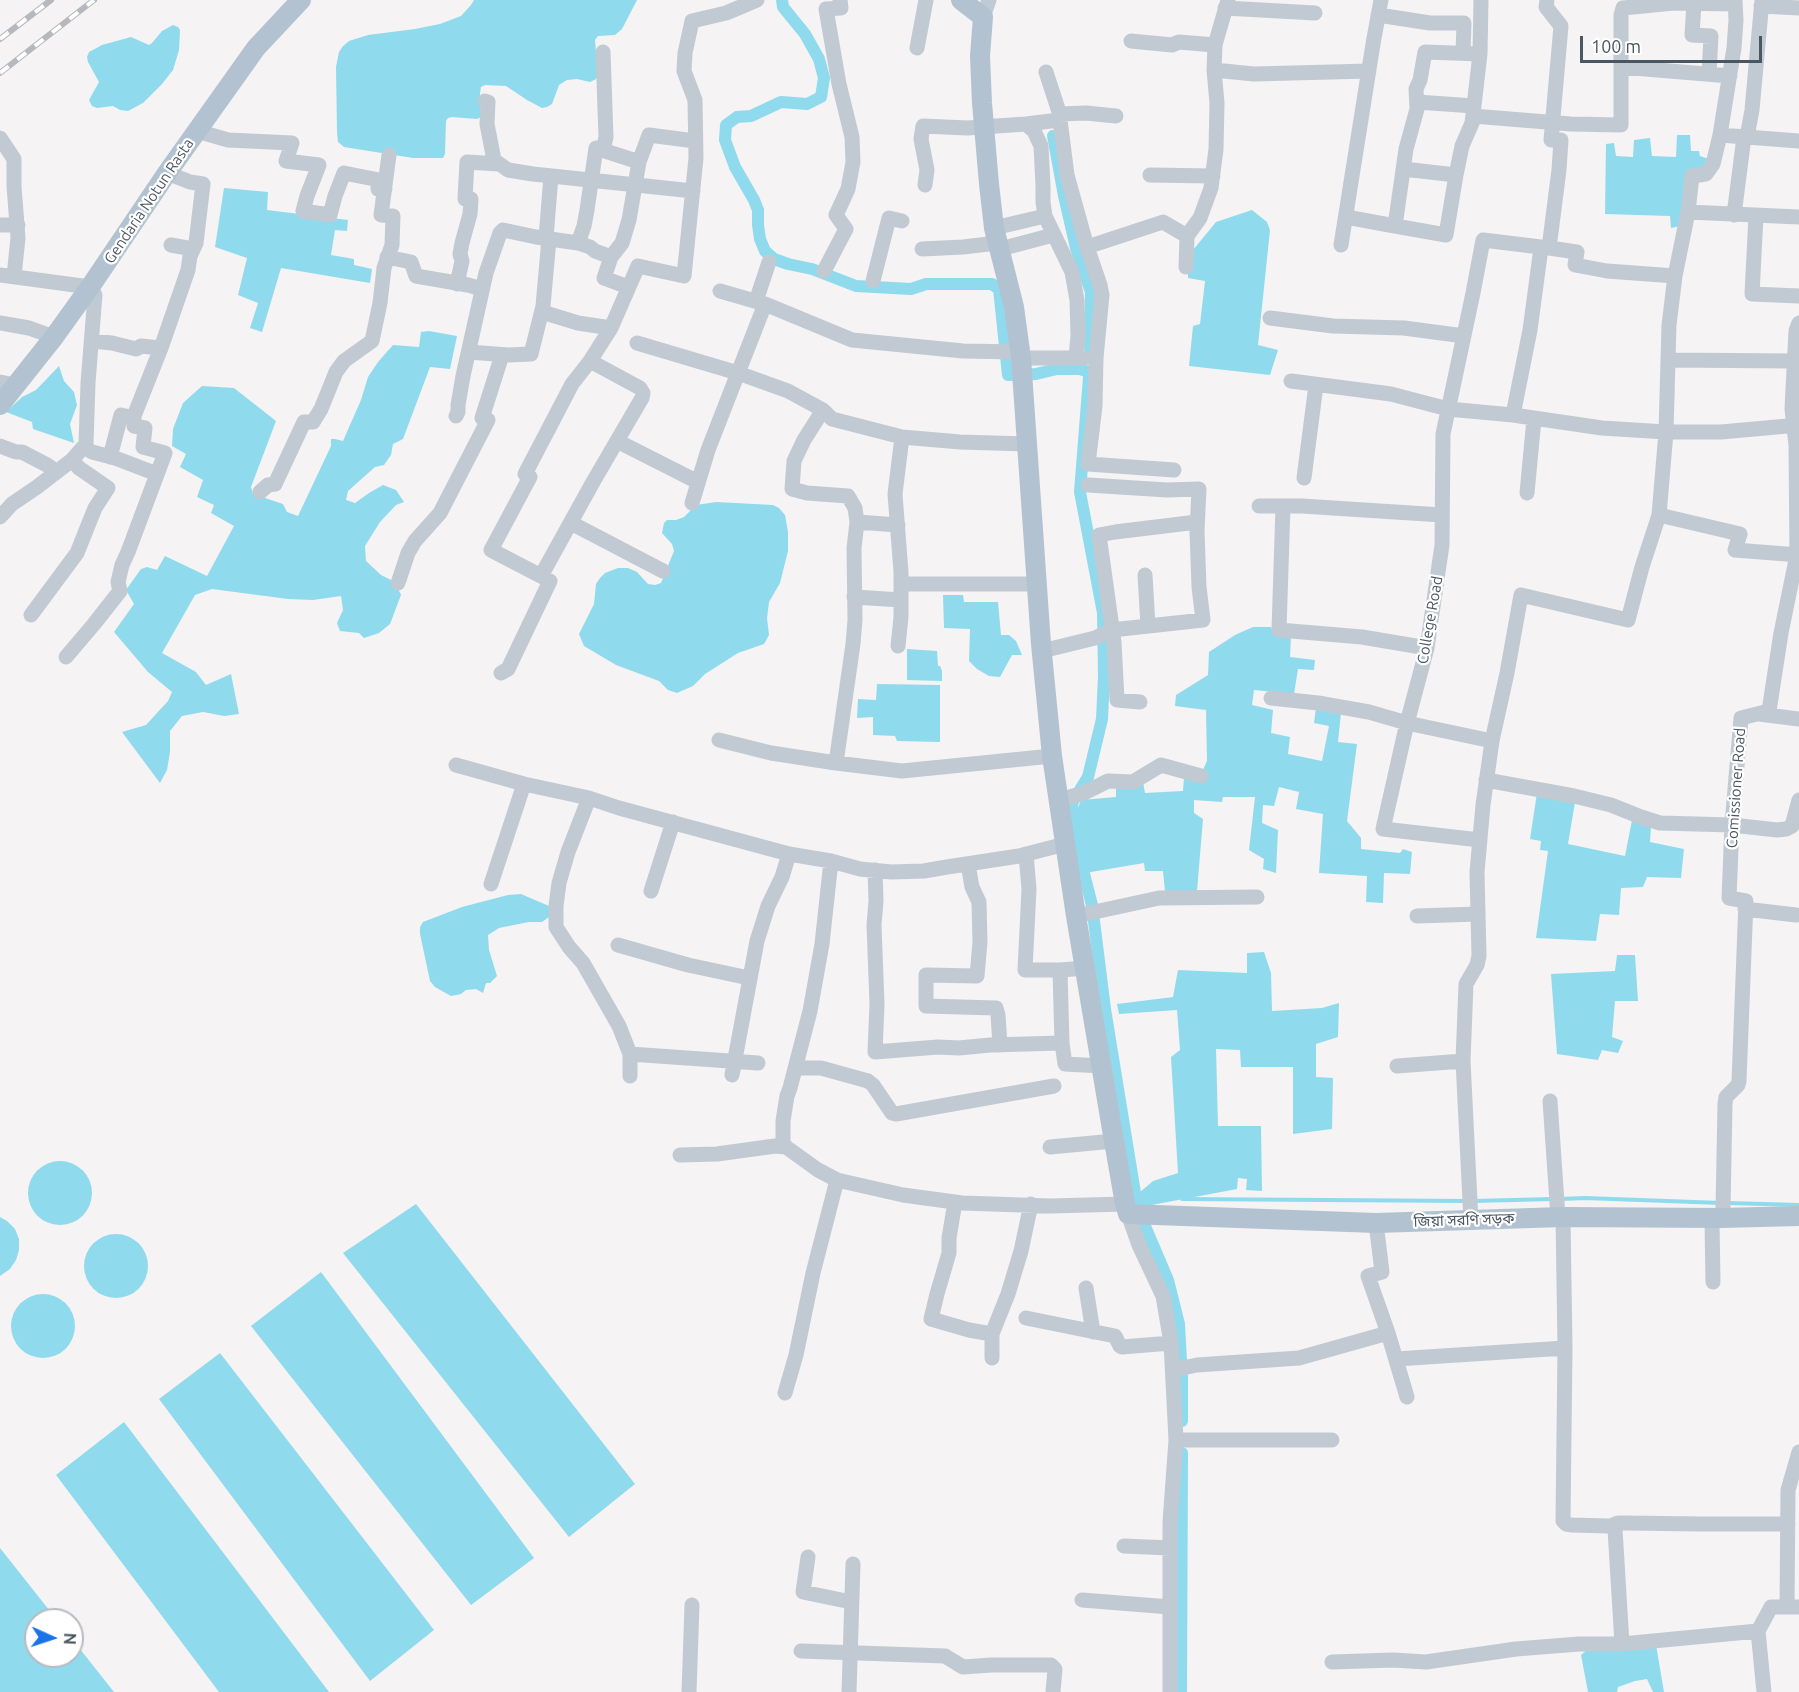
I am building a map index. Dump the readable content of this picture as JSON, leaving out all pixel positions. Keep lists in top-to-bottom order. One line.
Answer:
{"streets":{"main road":["Gendaria Notun Rasta","জিয়া সরণি সড়ক"],"street":["College Road","Comissioner Road"]},"scale_bar":"100 m","north":"right"}
